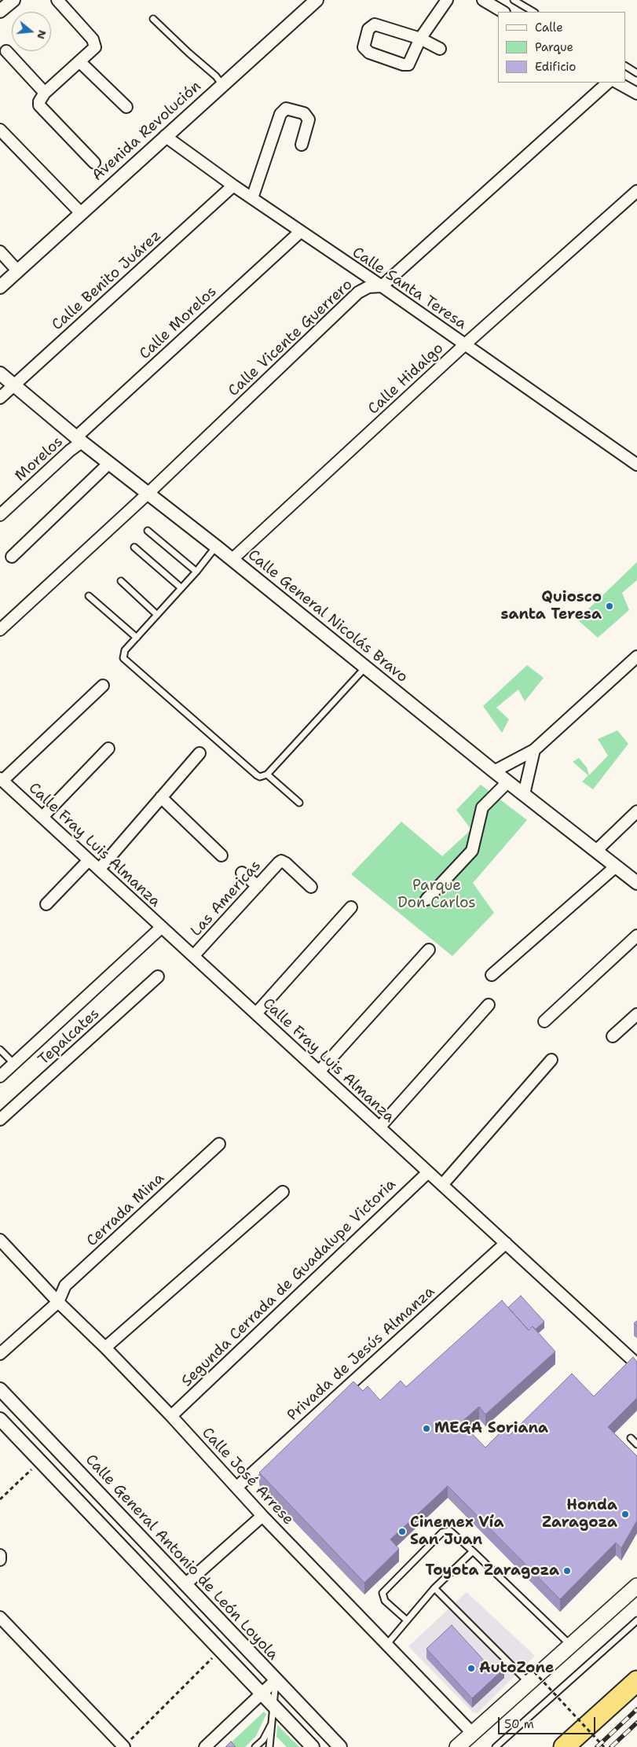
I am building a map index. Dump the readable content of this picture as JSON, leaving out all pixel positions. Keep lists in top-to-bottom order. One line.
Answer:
{"streets":{"street":["Avenida Revolución","Calle Benito Juárez","Calle Santa Teresa","Calle Morelos","Calle Vicente Guerrero","Calle Hidalgo","Morelos","Calle General Nicolás Bravo","Calle Fray Luis Almanza","Las Americas","Tepalcates","Cerrada Mina","Segunda Cerrada de Guadalupe Victoria","Privada de Jesús Almanza","Calle José Arrese","Calle General Antonio de León Loyola"]},"crossings":[["Avenida Revolución","Calle Santa Teresa"],["Calle Benito Juárez","Calle Santa Teresa"],["Calle Benito Juárez","Calle General Nicolás Bravo"],["Calle Santa Teresa","Calle Morelos"],["Calle Santa Teresa","Calle Vicente Guerrero"],["Calle Santa Teresa","Calle Hidalgo"],["Calle Morelos","Morelos"],["Calle Morelos","Calle General Nicolás Bravo"],["Calle Vicente Guerrero","Calle General Nicolás Bravo"],["Calle Hidalgo","Calle General Nicolás Bravo"],["Morelos","Calle General Nicolás Bravo"],["Calle Fray Luis Almanza","Las Americas"],["Calle Fray Luis Almanza","Segunda Cerrada de Guadalupe Victoria"],["Calle Fray Luis Almanza","Privada de Jesús Almanza"],["Cerrada Mina","Calle José Arrese"],["Segunda Cerrada de Guadalupe Victoria","Calle José Arrese"],["Privada de Jesús Almanza","Calle José Arrese"]],"parks":["Parque Don Carlos"],"places":["Quiosco santa Teresa","MEGA Soriana","Honda Zaragoza","Cinemex Vía San Juan","Toyota Zaragoza","AutoZone"],"legend":["Calle","Parque","Edificio"],"scale_bar":"50 m","north":"right"}
